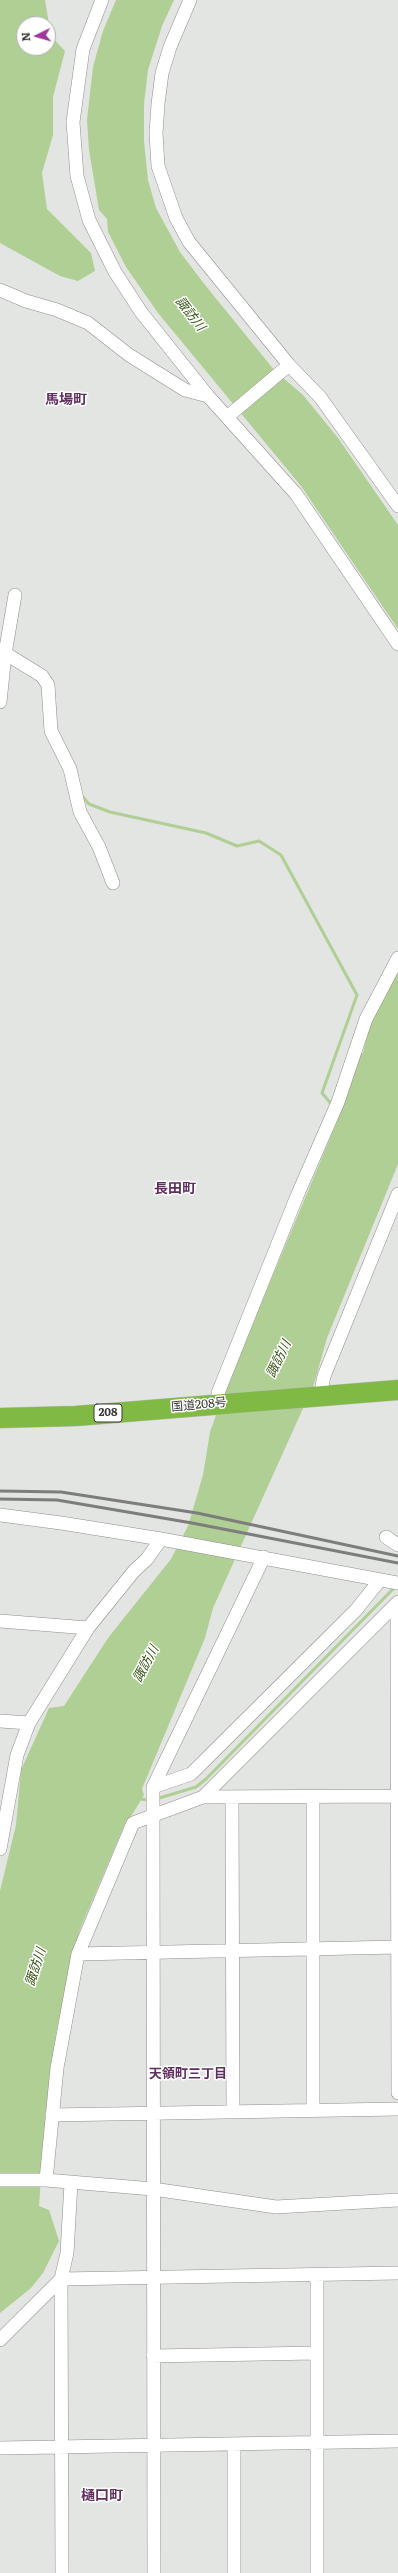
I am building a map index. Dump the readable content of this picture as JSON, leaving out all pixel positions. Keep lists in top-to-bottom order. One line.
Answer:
{"streets":{"highway":["国道208号","208"]},"districts":["馬場町","長田町","天領町三丁目","樋口町"],"water":["諏訪川"],"north":"left"}
